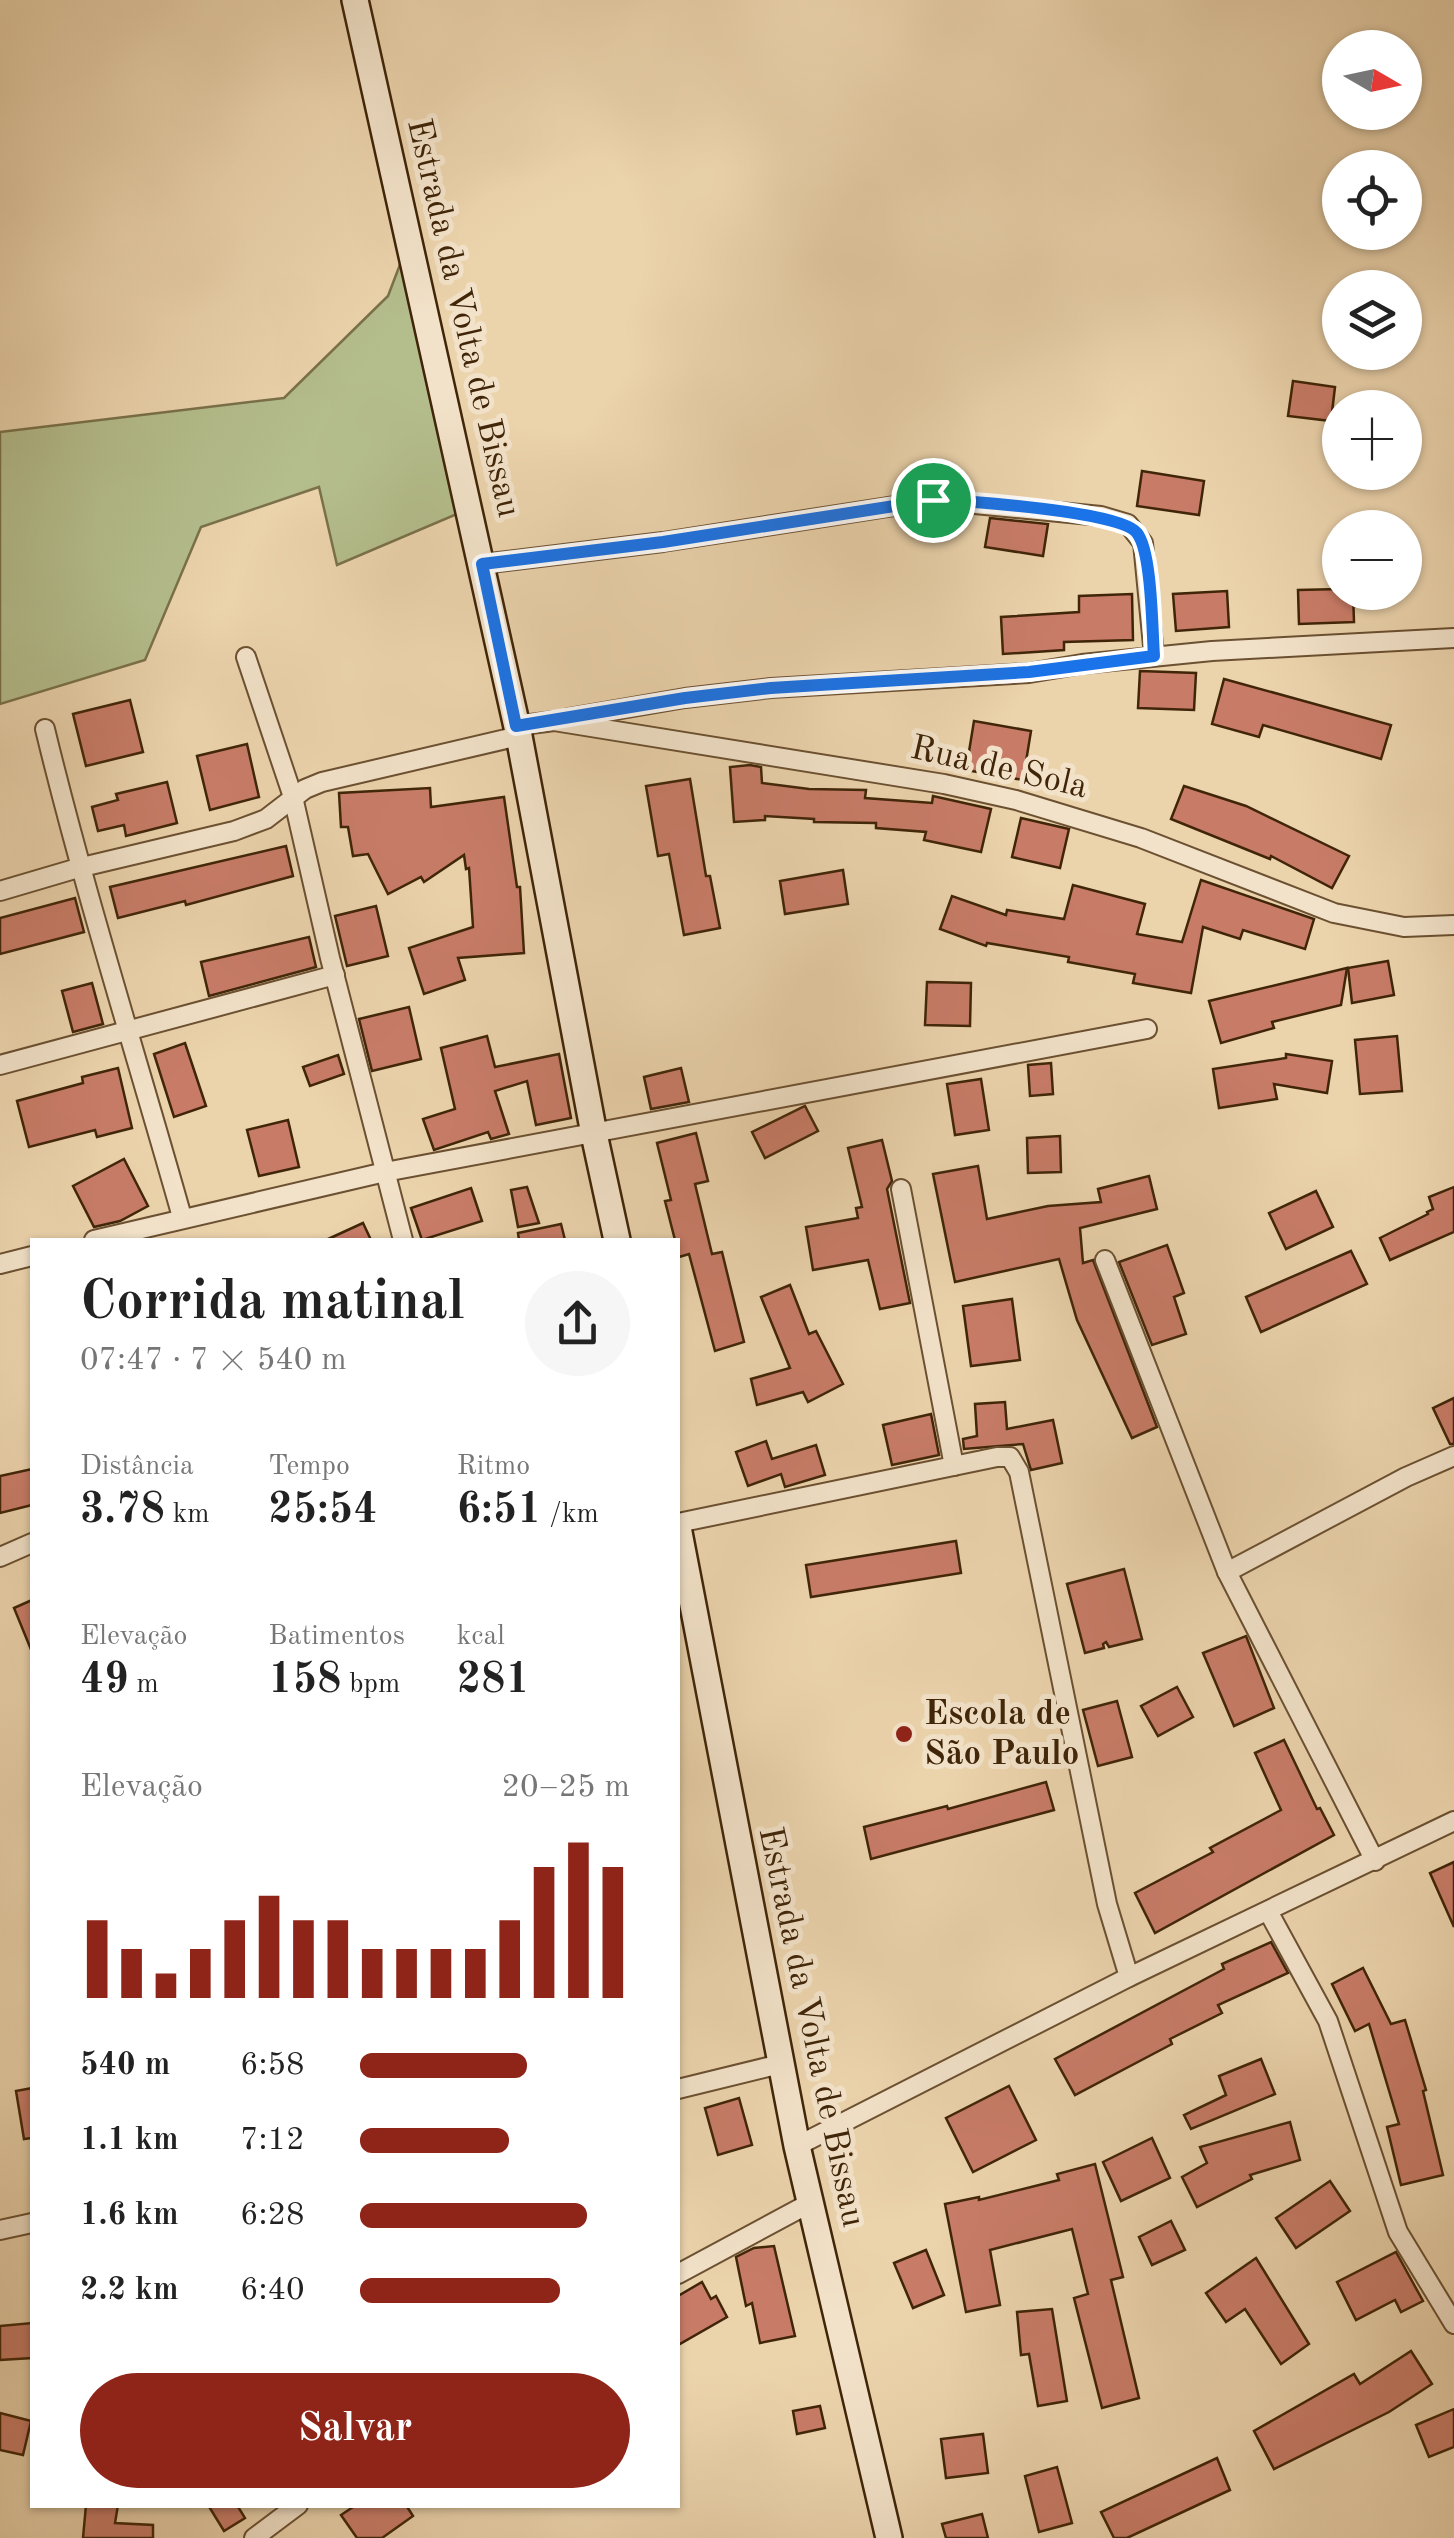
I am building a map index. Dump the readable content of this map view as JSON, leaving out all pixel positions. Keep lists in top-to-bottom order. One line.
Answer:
{"streets":{"main road":["Estrada da Volta de Bissau"],"street":["Rua de Sola"]},"crossings":[["Estrada da Volta de Bissau","Rua de Sola"]],"places":["Escola de São Paulo"],"north":"right","page":{"map_buttons":["+","−"],"heading":["Corrida matinal","07:47 · 7 × 540 m"],"stats":[["Distância","3.78 km"],["Tempo","25:54"],["Ritmo","6:51 /km"],["Elevação","49 m"],["Batimentos","158 bpm"],["kcal","281"]],"chart":["Elevação","20–25 m"],"list":[{"name":"540 m","note":"6:58"},{"name":"1.1 km","note":"7:12"},{"name":"1.6 km","note":"6:28"},{"name":"2.2 km","note":"6:40"}],"buttons":"Salvar"}}
